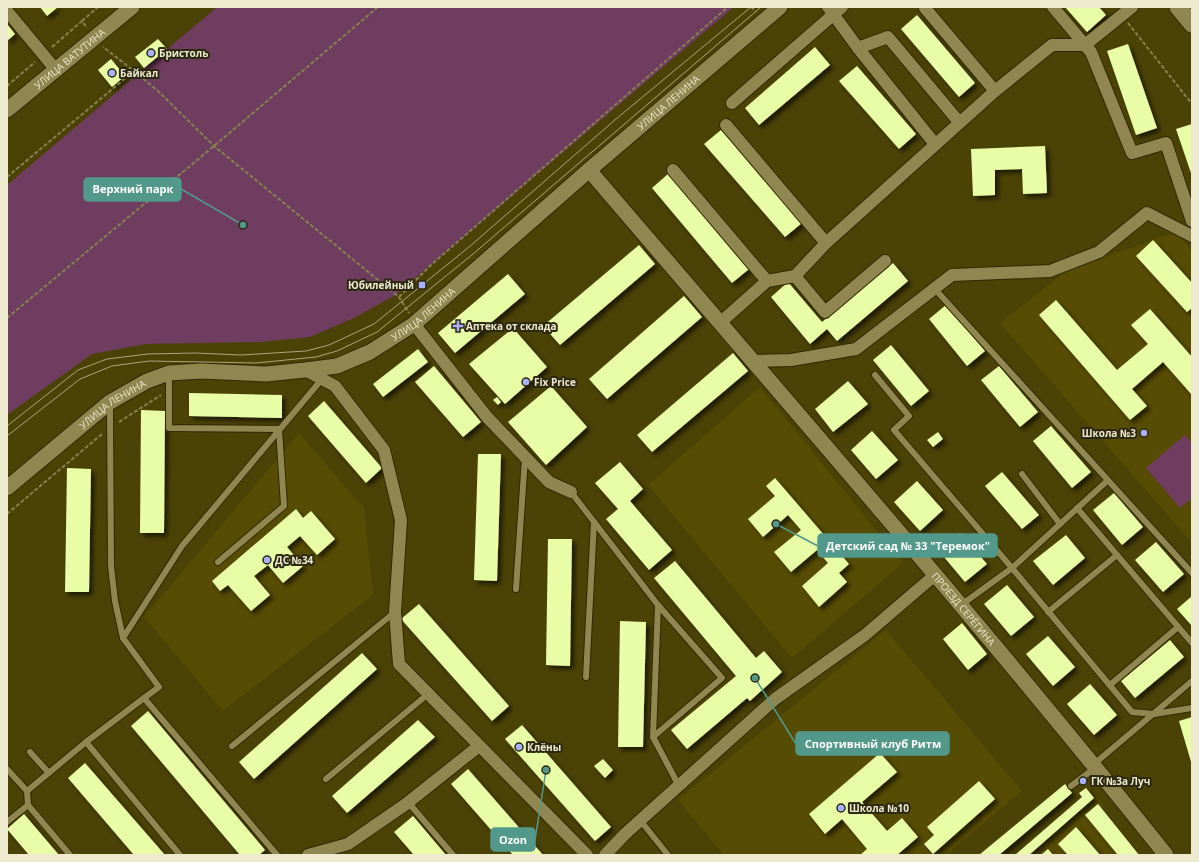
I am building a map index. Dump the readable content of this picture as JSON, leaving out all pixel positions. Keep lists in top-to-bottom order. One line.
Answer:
{"streets":{"street":["УЛИЦА ВАТУТИНА","УЛИЦА ЛЕНИНА","ПРОЕЗД СЕРЁГИНА"]},"crossings":[["УЛИЦА ЛЕНИНА","ПРОЕЗД СЕРЁГИНА"]],"places":{"other":["Бристоль","Байкал","Верхний парк","Fix Price","Школа №3","Детский сад № 33 \"Теремок\"","ДС №34","Спортивный клуб Ритм","Клёны","Ozon","ГК №3а Луч","Школа №10"],"transit":["Юбилейный"],"health":["Аптека от склада"]}}
